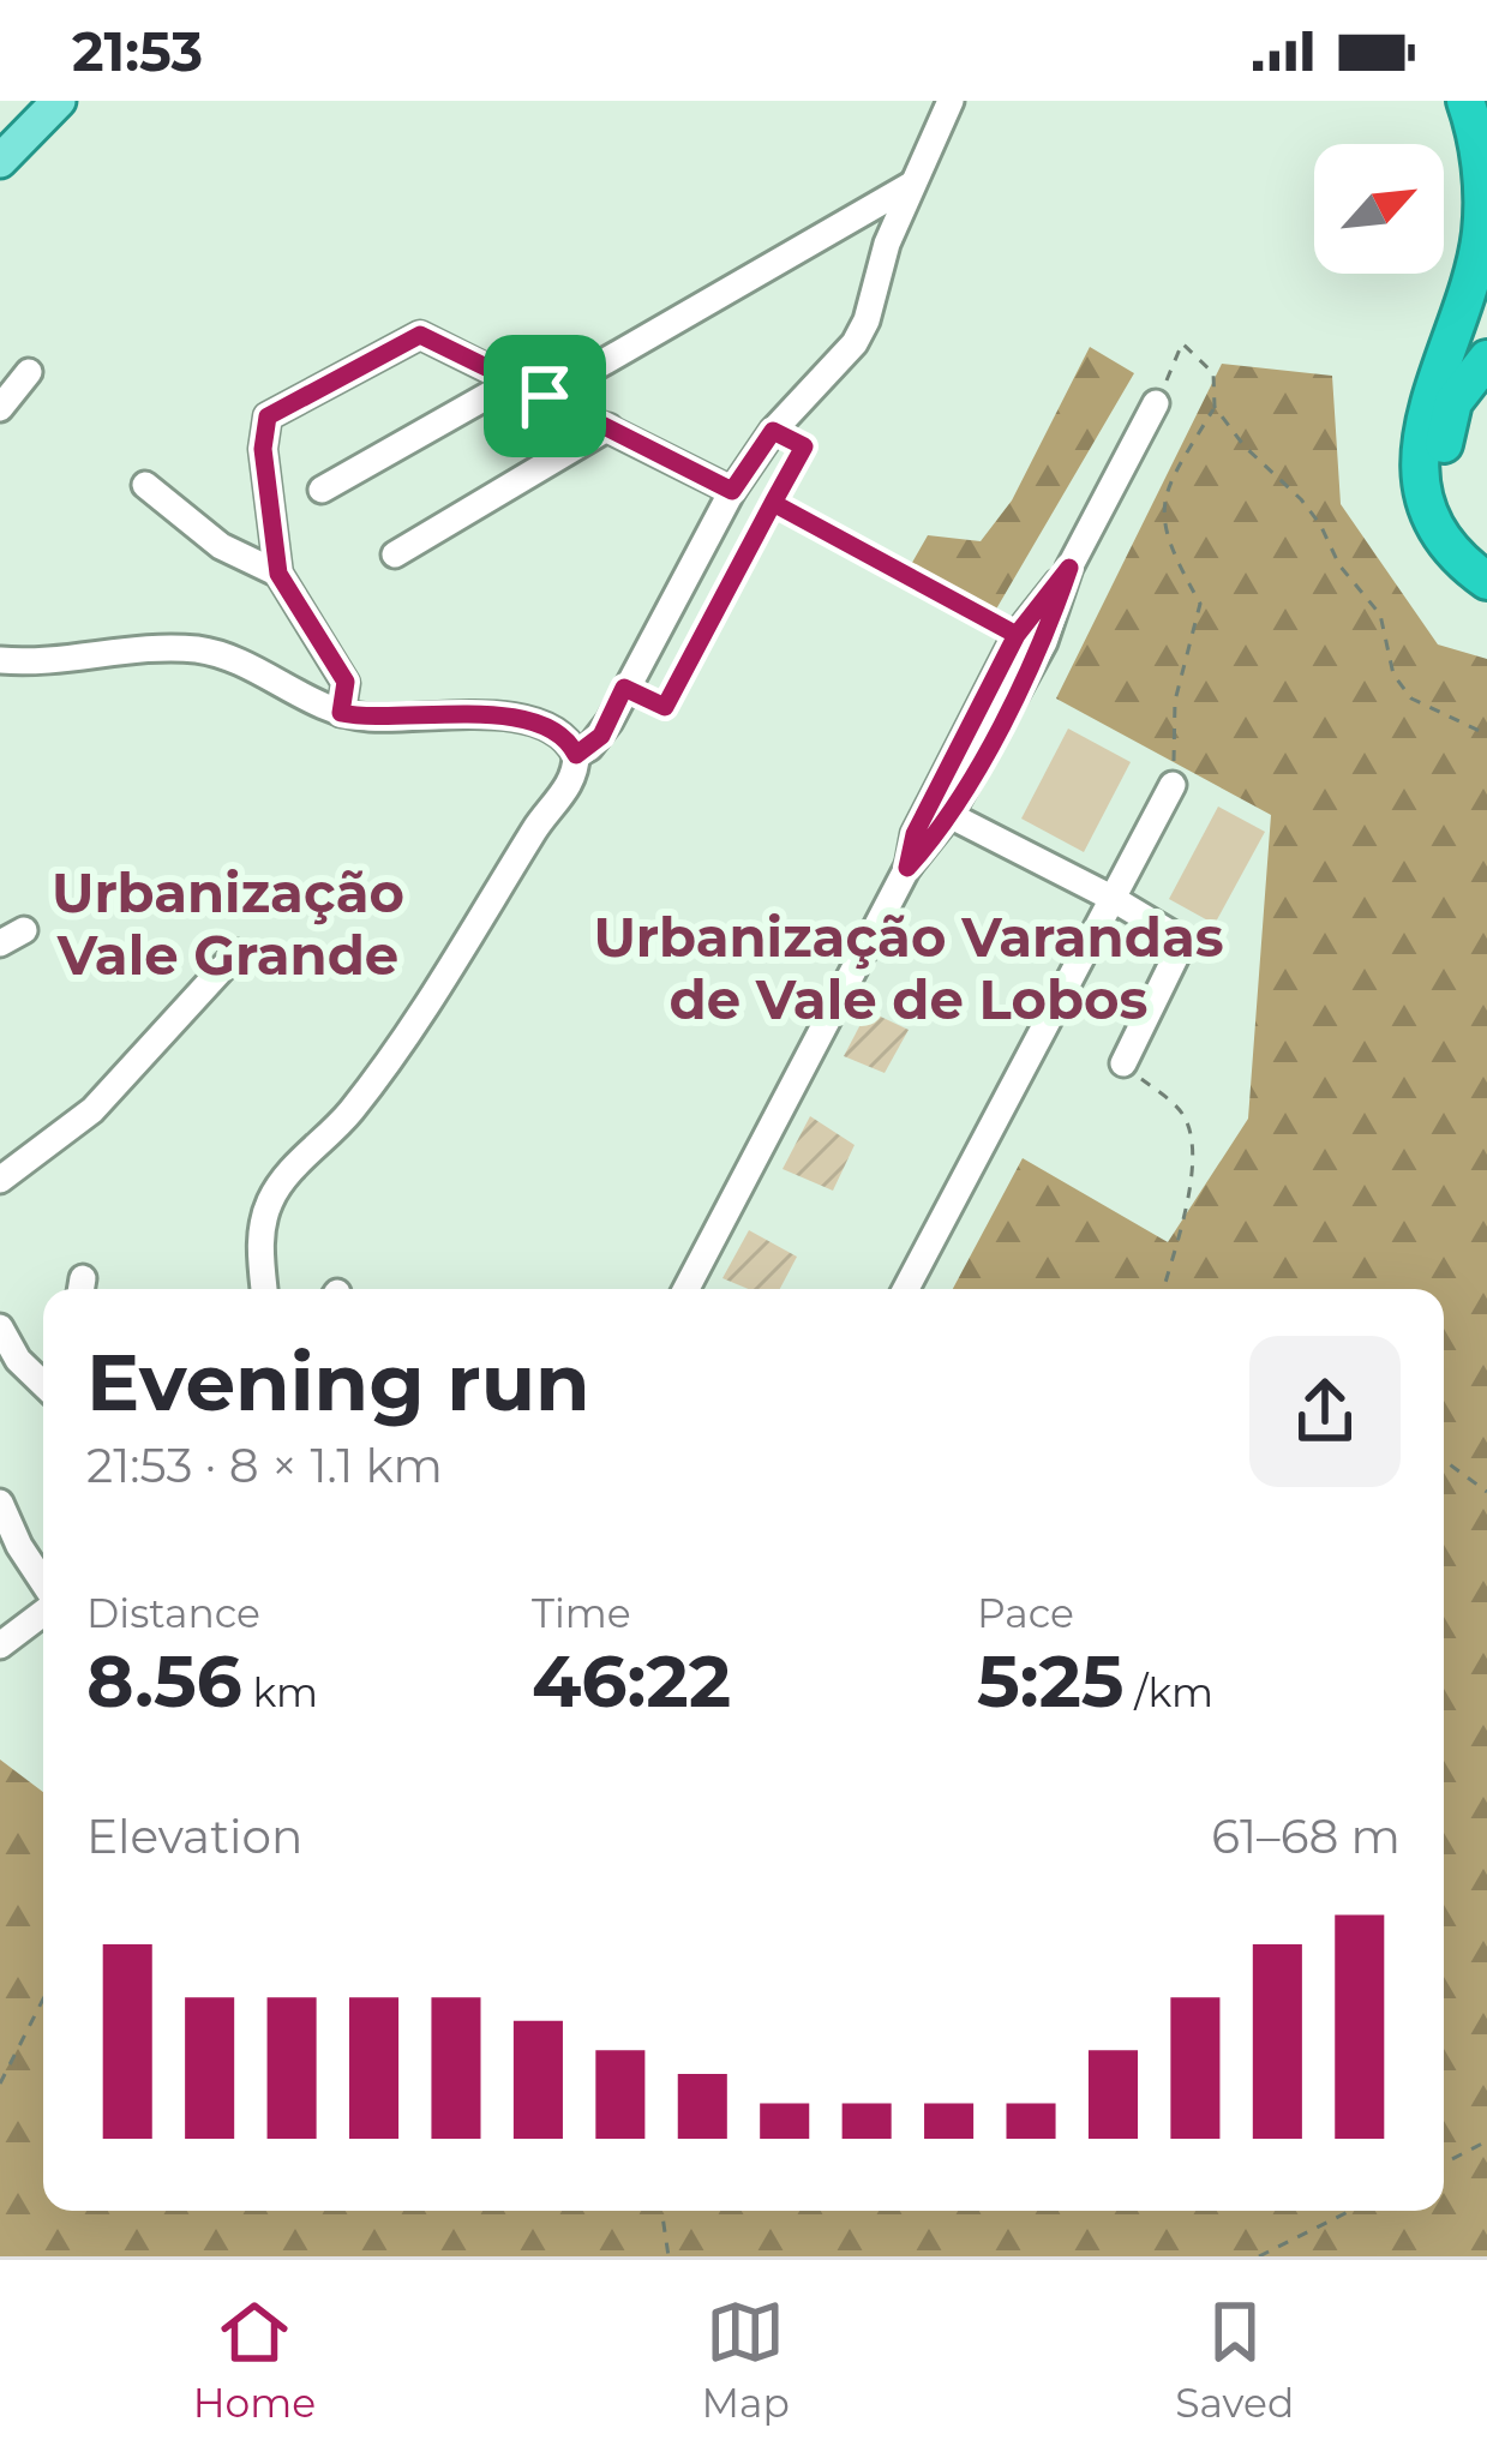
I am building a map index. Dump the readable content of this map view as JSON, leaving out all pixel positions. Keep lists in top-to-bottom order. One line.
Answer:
{"districts":["Urbanização Vale Grande","Urbanização Varandas de Vale de Lobos"],"north":"top right","page":{"status":"21:53","heading":["Evening run","21:53 · 8 × 1.1 km"],"stats":[["Distance","8.56 km"],["Time","46:22"],["Pace","5:25 /km"]],"chart":["Elevation","61–68 m"],"tabs":["Home","Map","Saved"]}}
